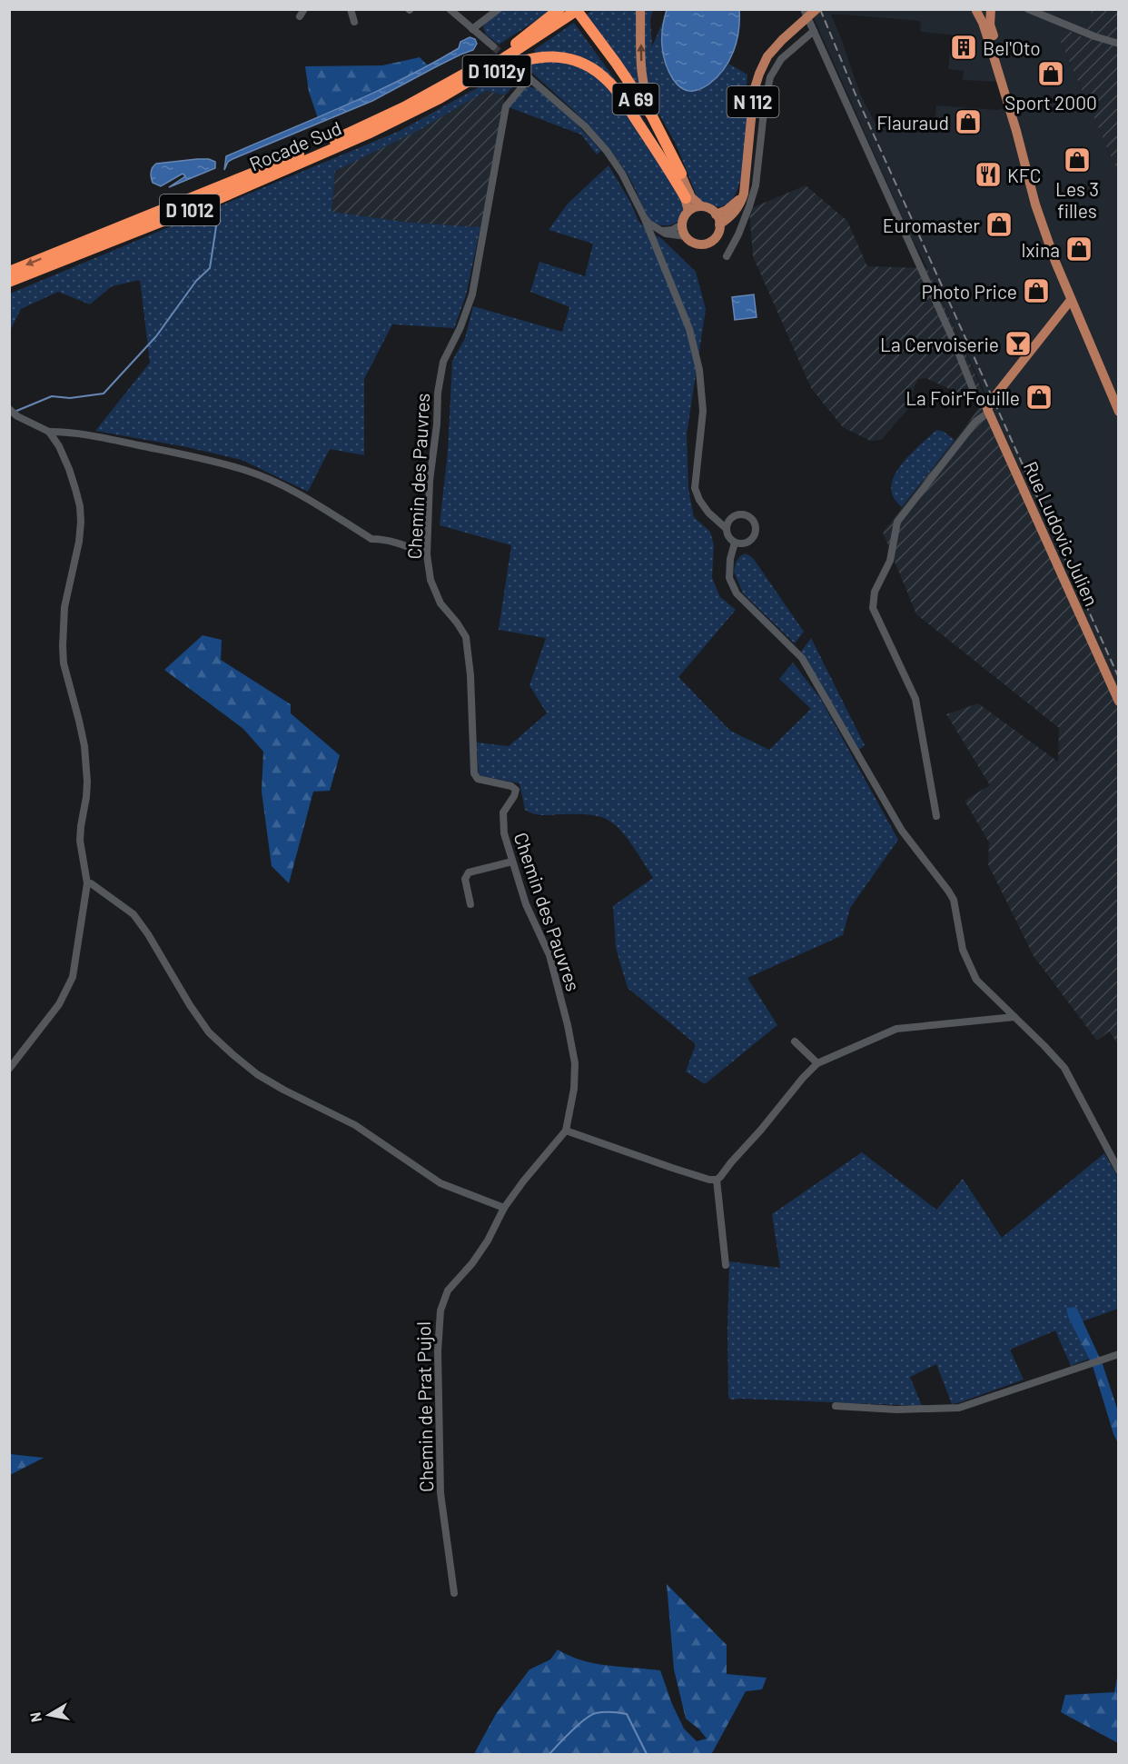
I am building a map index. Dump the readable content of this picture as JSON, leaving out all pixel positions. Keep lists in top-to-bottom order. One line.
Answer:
{"streets":{"highway":["D 1012y","A 69","Rocade Sud","D 1012"],"main road":["N 112","Rue Ludovic Julien"],"street":["Chemin des Pauvres","Chemin de Prat Pujol"]},"crossings":[["D 1012y","A 69"],["D 1012y","Rocade Sud"],["A 69","Rocade Sud"],["Chemin des Pauvres","Chemin de Prat Pujol"]],"places":{"building":["Bel'Oto"],"shop":["Sport 2000","Flauraud","Les 3 filles","Euromaster","Ixina","Photo Price","La Foir'Fouille"],"restaurant":["KFC"],"bar":["La Cervoiserie"]},"north":"left"}
